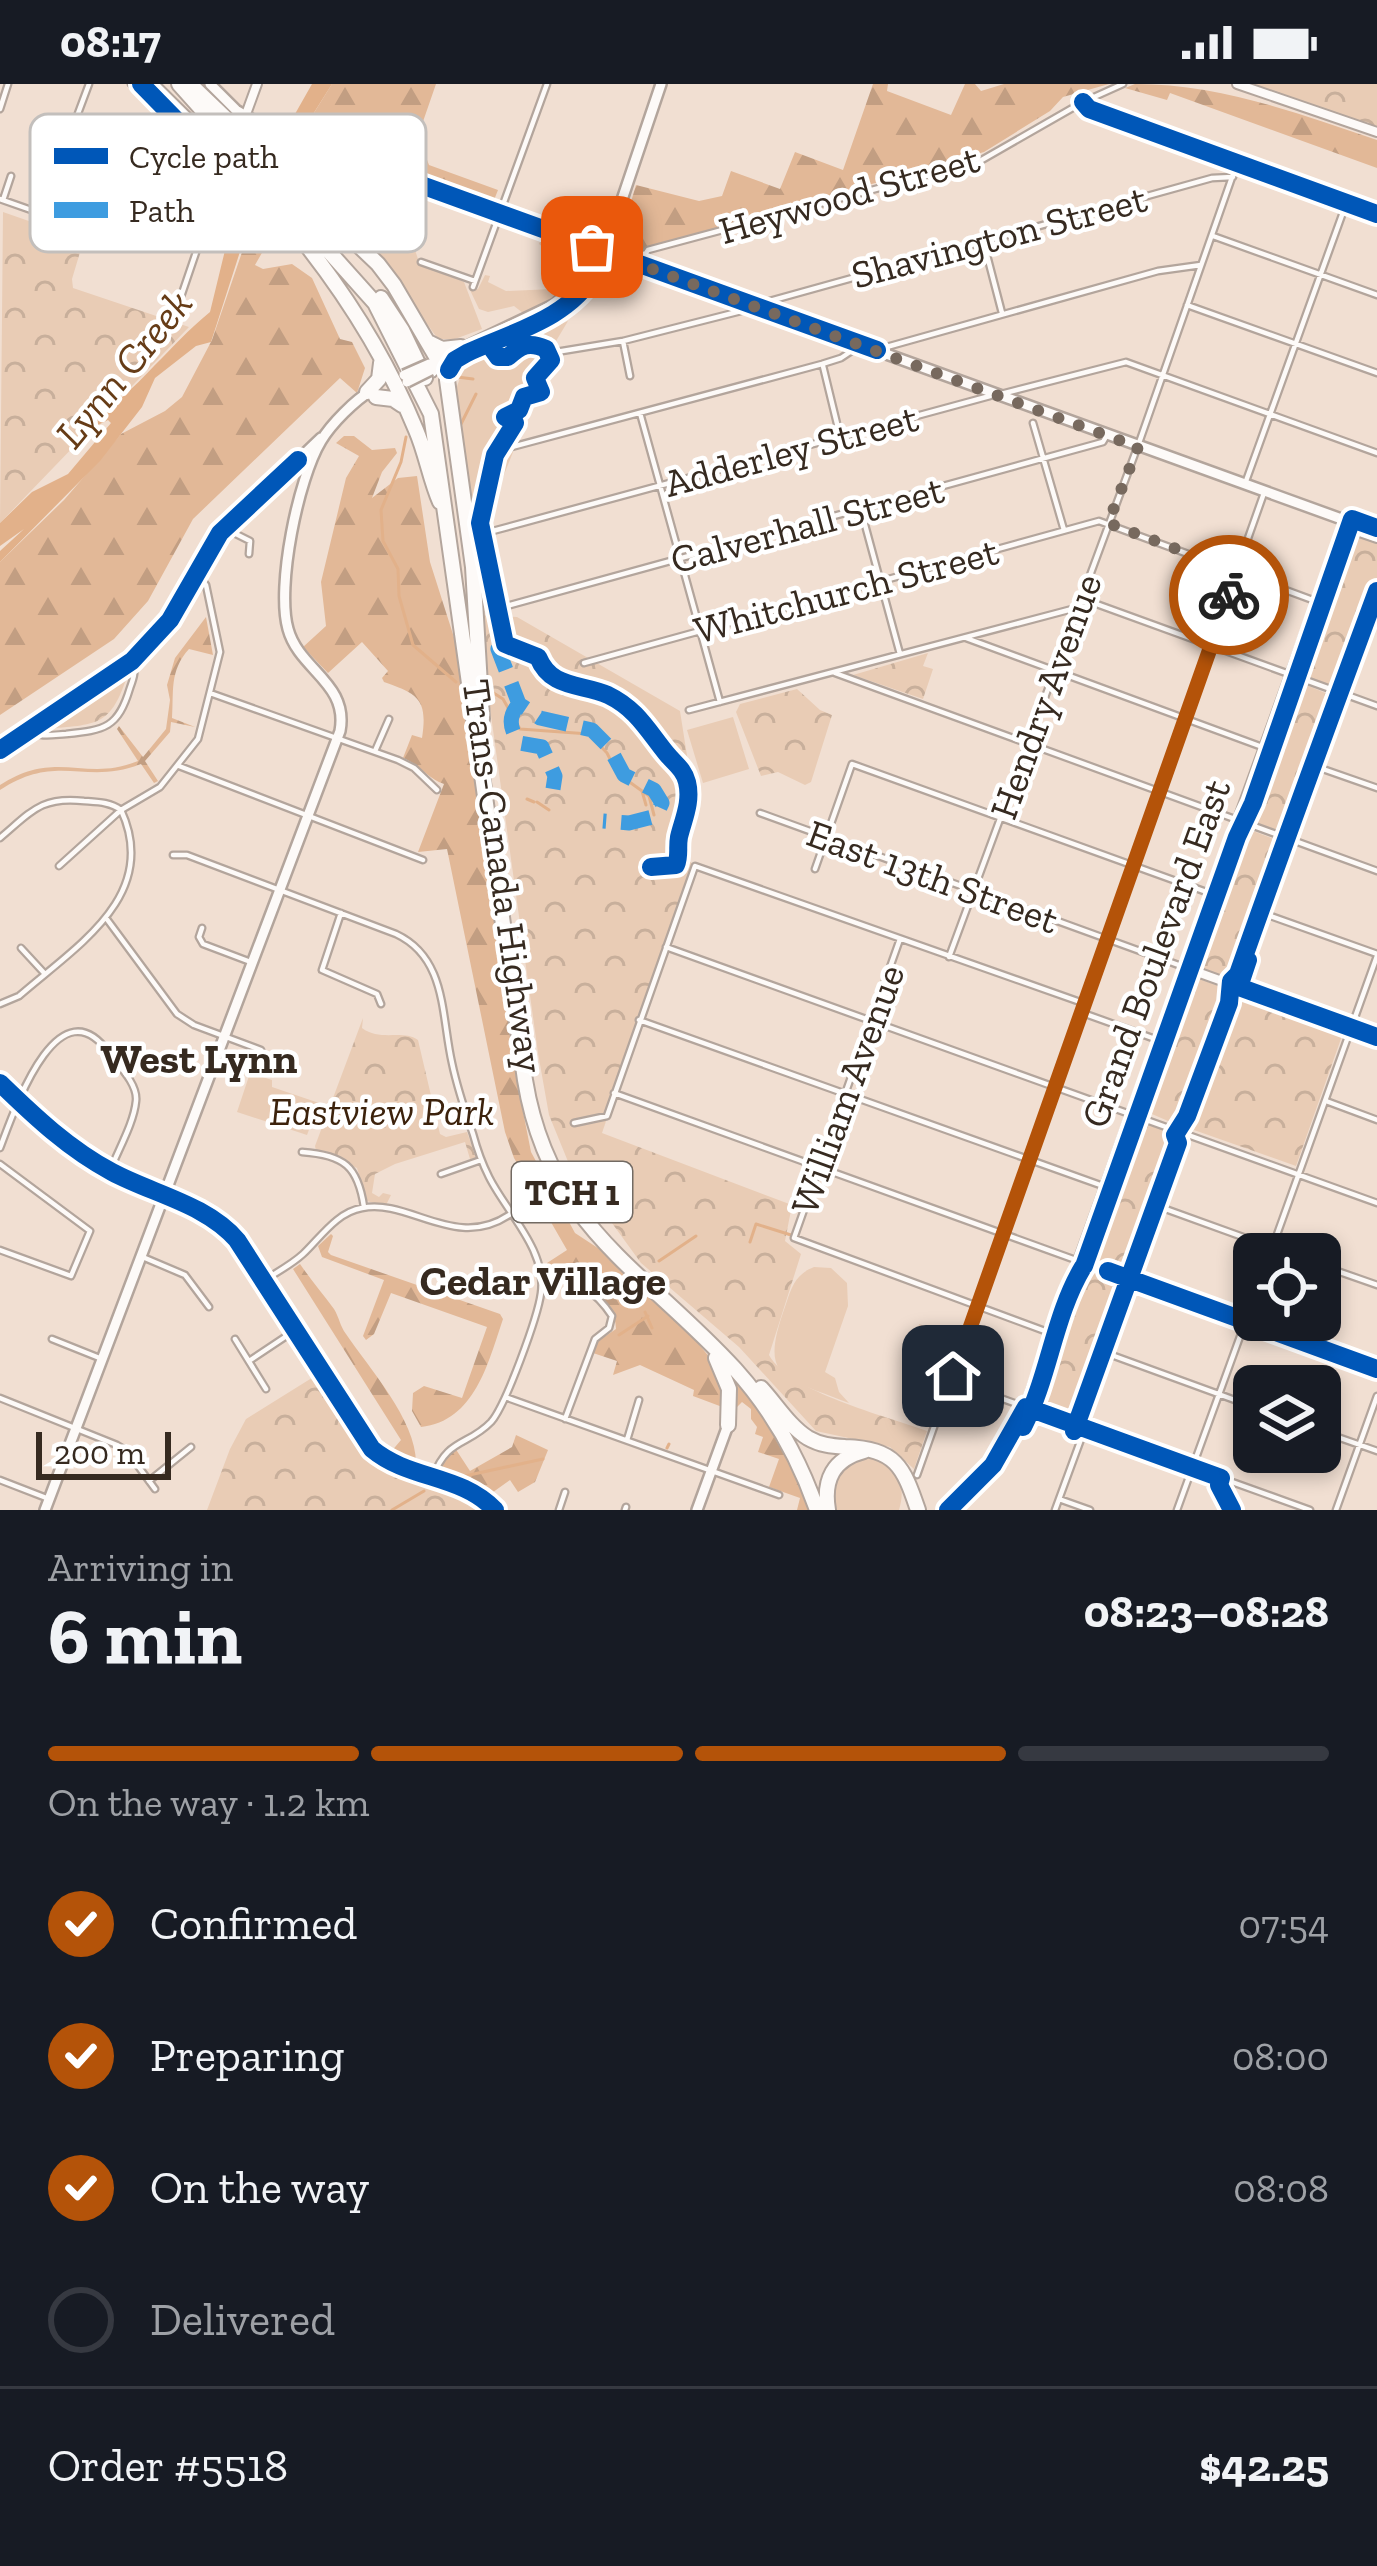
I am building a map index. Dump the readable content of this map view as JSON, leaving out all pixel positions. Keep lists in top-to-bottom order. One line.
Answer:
{"streets":{"highway":["Trans-Canada Highway","TCH 1"],"main road":["Grand Boulevard East"],"street":["Heywood Street","Shavington Street","Adderley Street","Calverhall Street","Whitchurch Street","Hendry Avenue","East 13th Street","William Avenue"]},"crossings":[["Shavington Street","Hendry Avenue"],["Adderley Street","Hendry Avenue"],["Whitchurch Street","Hendry Avenue"],["Hendry Avenue","East 13th Street"],["East 13th Street","Grand Boulevard East"]],"districts":["West Lynn","Cedar Village"],"water":["Lynn Creek"],"parks":["Eastview Park"],"legend":["Cycle path","Path"],"scale_bar":"200 m","page":{"status":"08:17","scale":"200 m","heading":["6 min","Arriving in","08:23–08:28"],"panel":["Order #5518","$42.25"],"bar":"On the way · 1.2 km","list":[["Confirmed","07:54"],["Preparing","08:00"],["On the way","08:08"],"Delivered"]}}
